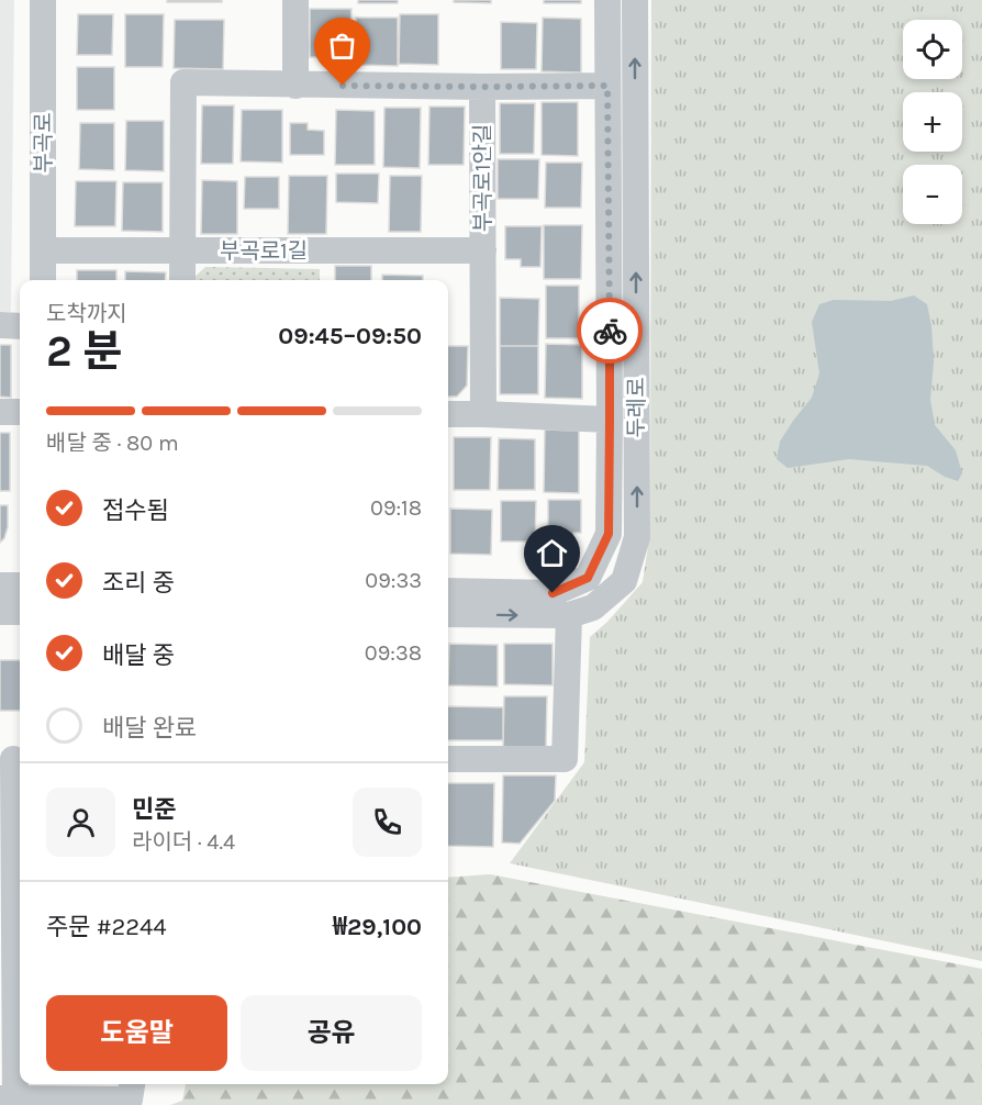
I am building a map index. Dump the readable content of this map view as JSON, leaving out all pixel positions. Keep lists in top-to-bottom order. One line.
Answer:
{"streets":{"street":["부곡로","부곡로1안길","부곡로1길","두레로"]},"crossings":[["부곡로","부곡로1길"],["부곡로1안길","부곡로1길"]],"page":{"map_buttons":["+","−"],"heading":["2 분","도착까지","09:45–09:50"],"panel":["민준","라이더 · 4.4","주문 #2244","₩29,100"],"bar":"배달 중 · 80 m","list":[["접수됨","09:18"],["조리 중","09:33"],["배달 중","09:38"],"배달 완료"],"buttons":["도움말","공유"]}}
